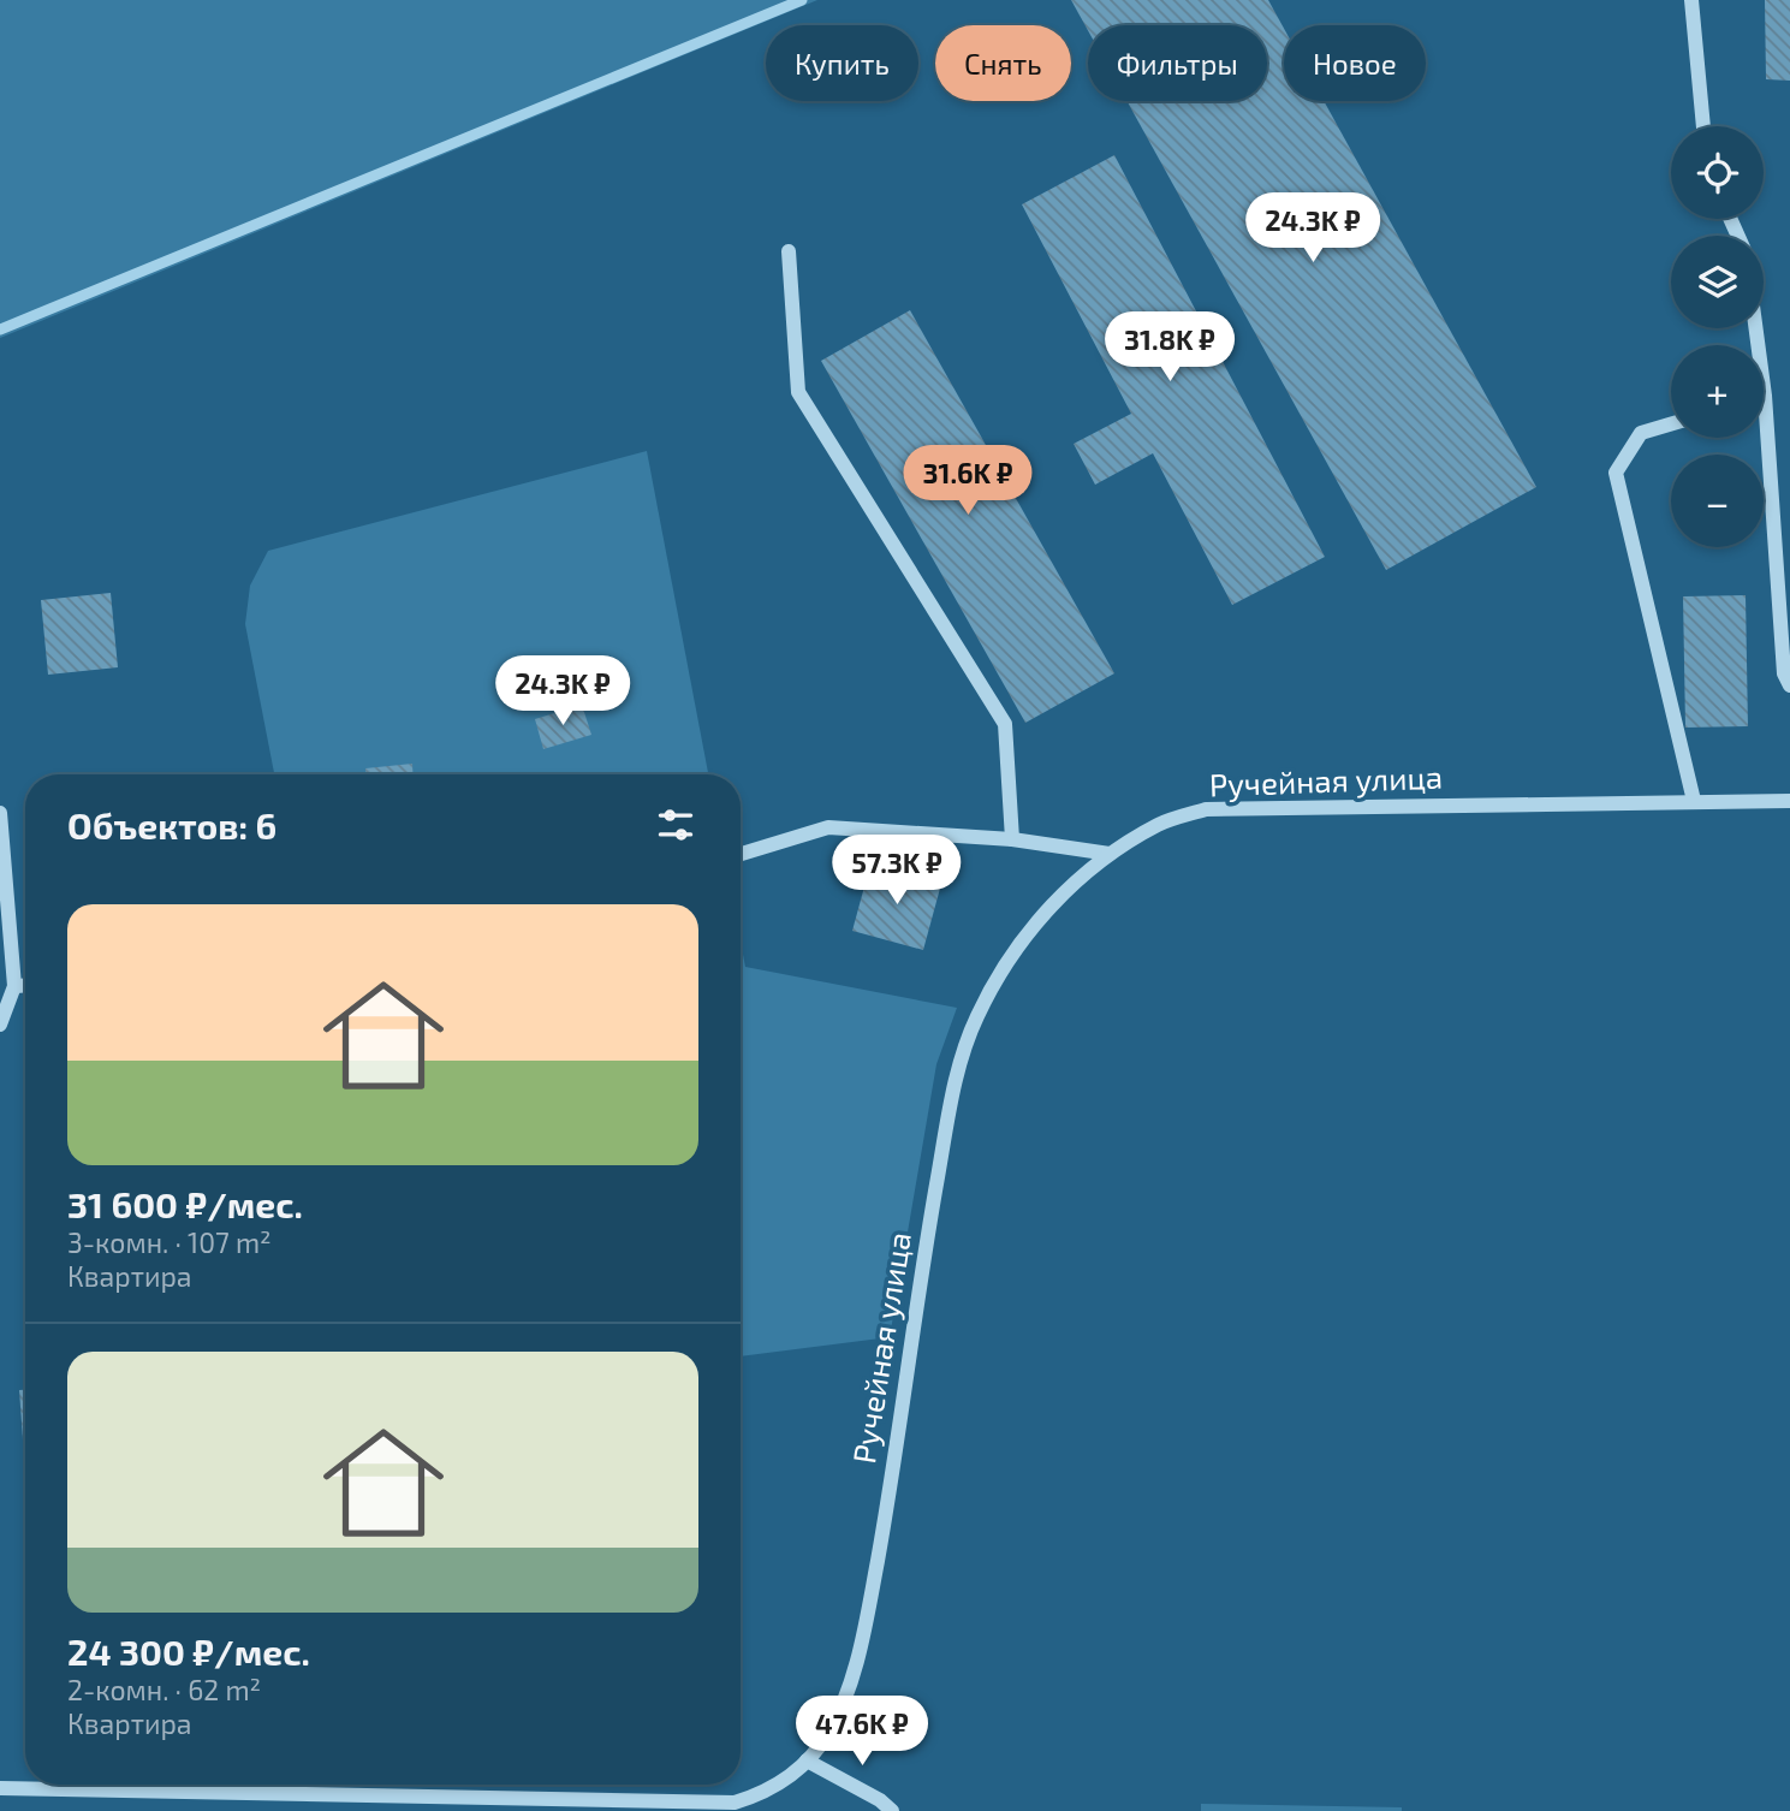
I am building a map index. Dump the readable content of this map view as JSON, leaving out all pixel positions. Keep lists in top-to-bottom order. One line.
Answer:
{"streets":{"street":["Ручейная улица"]},"page":{"chip":["Купить","Снять","Фильтры","Новое"],"map_buttons":["+","−"],"price":["24.3K ₽","31.8K ₽","31.6K ₽","24.3K ₽","57.3K ₽","47.6K ₽"],"heading":"Объектов: 6","list":[{"name":"31 600 ₽/мес.","note":"3-комн. · 107 m² · Квартира"},{"name":"24 300 ₽/мес.","note":"2-комн. · 62 m² · Квартира"}]}}
